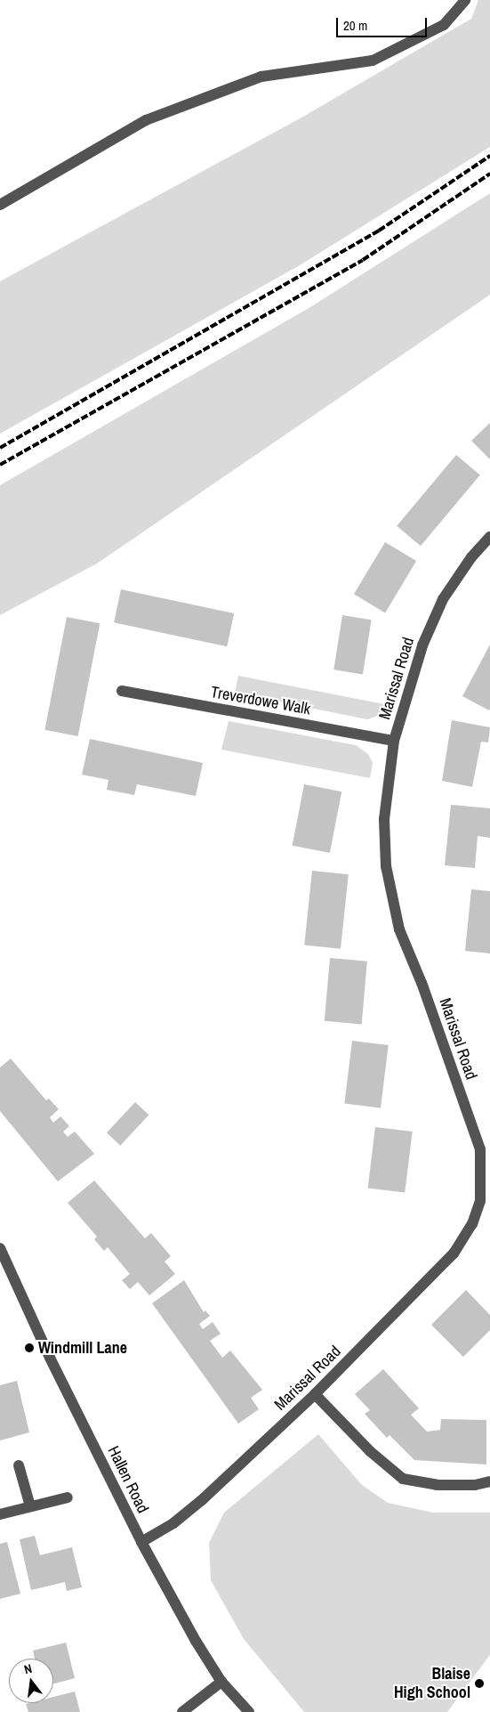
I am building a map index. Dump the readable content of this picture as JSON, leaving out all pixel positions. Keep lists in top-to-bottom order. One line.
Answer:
{"streets":{"street":["Marissal Road","Treverdowe Walk","Hallen Road"]},"crossings":[["Marissal Road","Treverdowe Walk"],["Marissal Road","Hallen Road"]],"places":["Windmill Lane","Blaise High School"],"scale_bar":"20 m","north":"top"}
